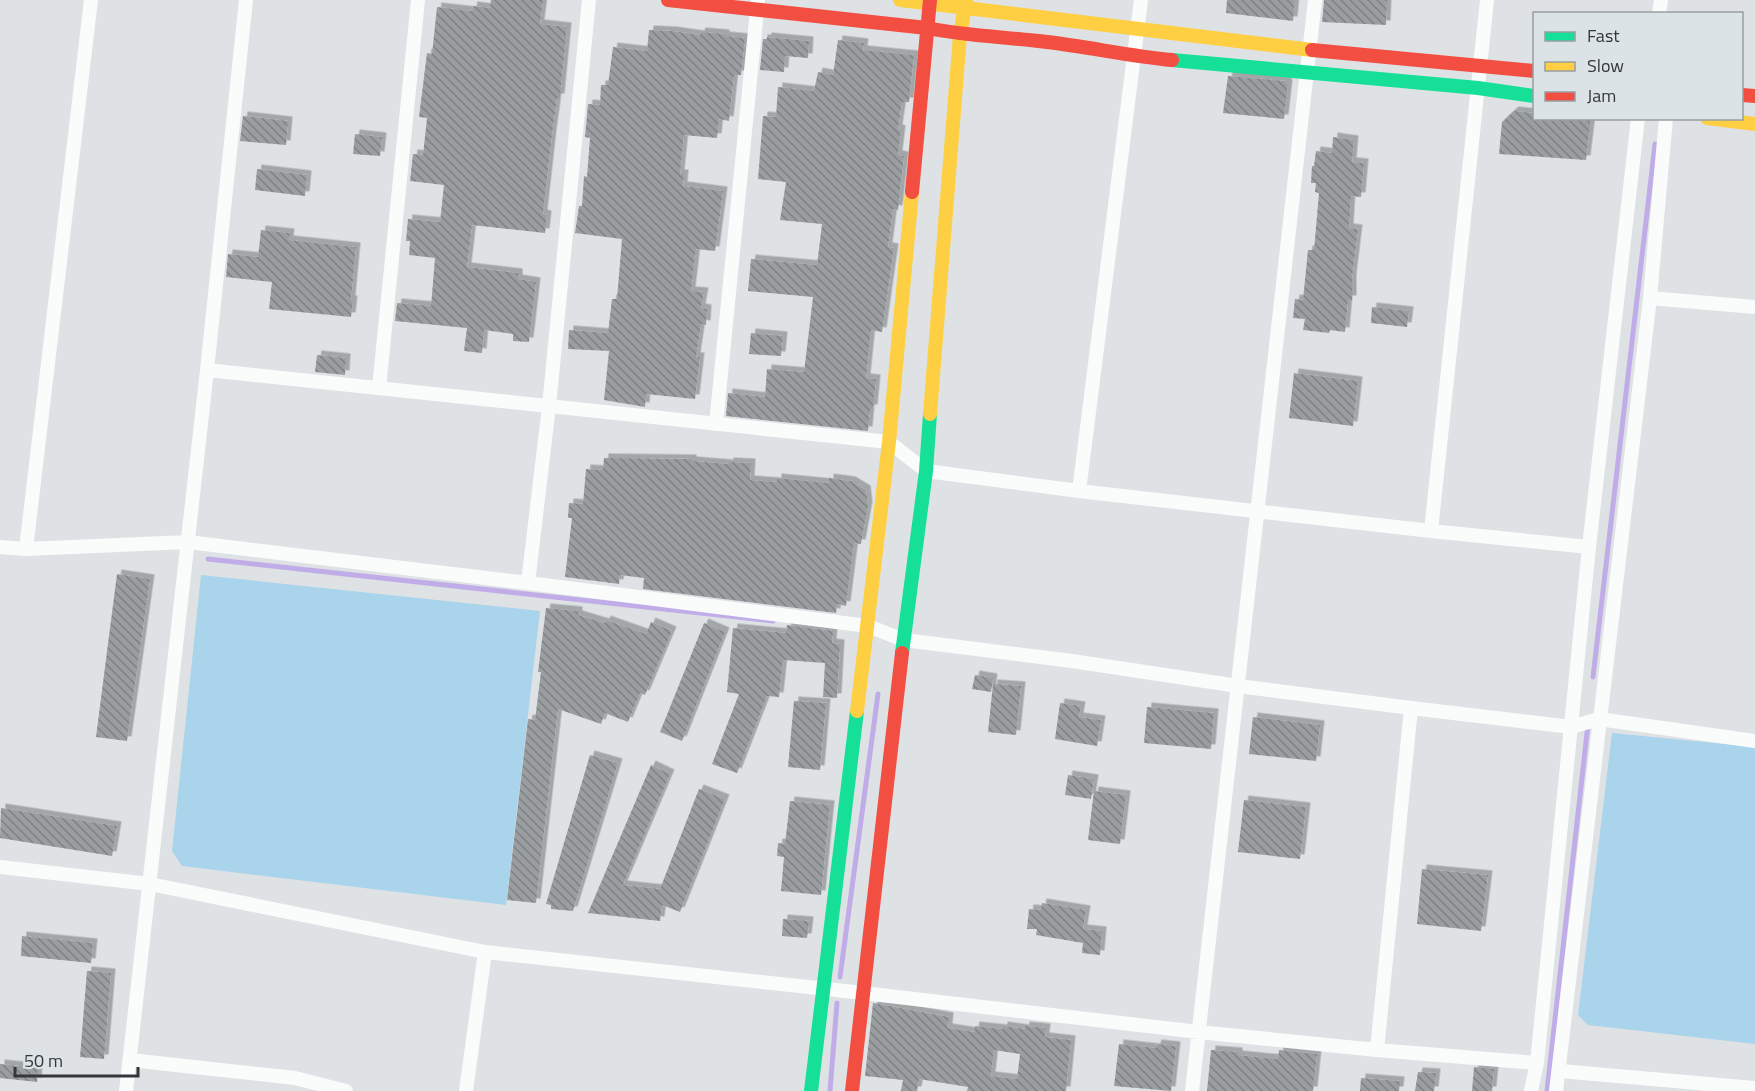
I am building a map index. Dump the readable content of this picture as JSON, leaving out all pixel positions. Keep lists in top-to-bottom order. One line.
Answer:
{"legend":["Fast","Slow","Jam"],"scale_bar":"50 m"}
